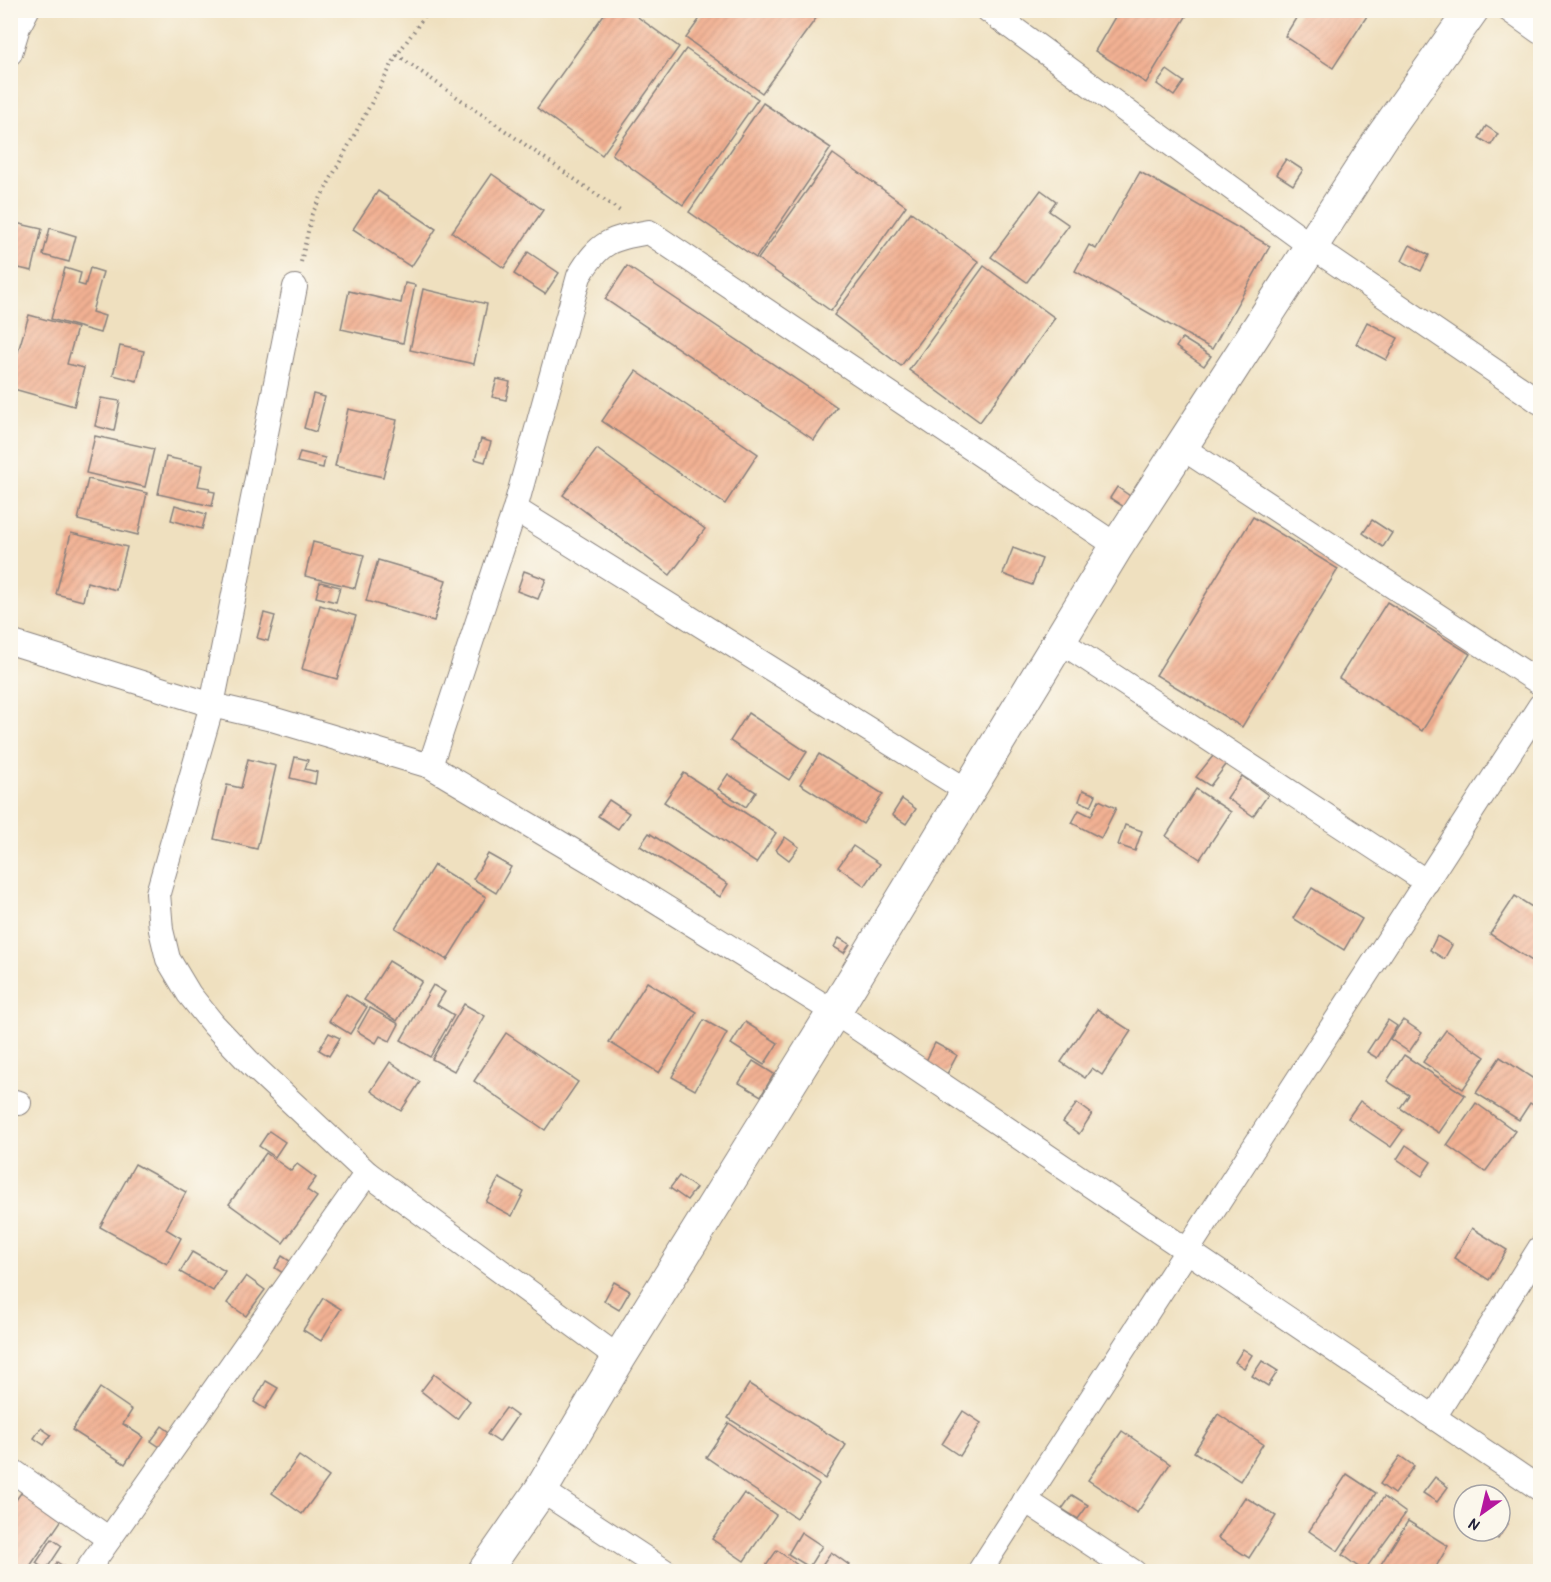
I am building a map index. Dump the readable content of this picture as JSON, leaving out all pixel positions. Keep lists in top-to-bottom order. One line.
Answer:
{"north":"bottom left"}
